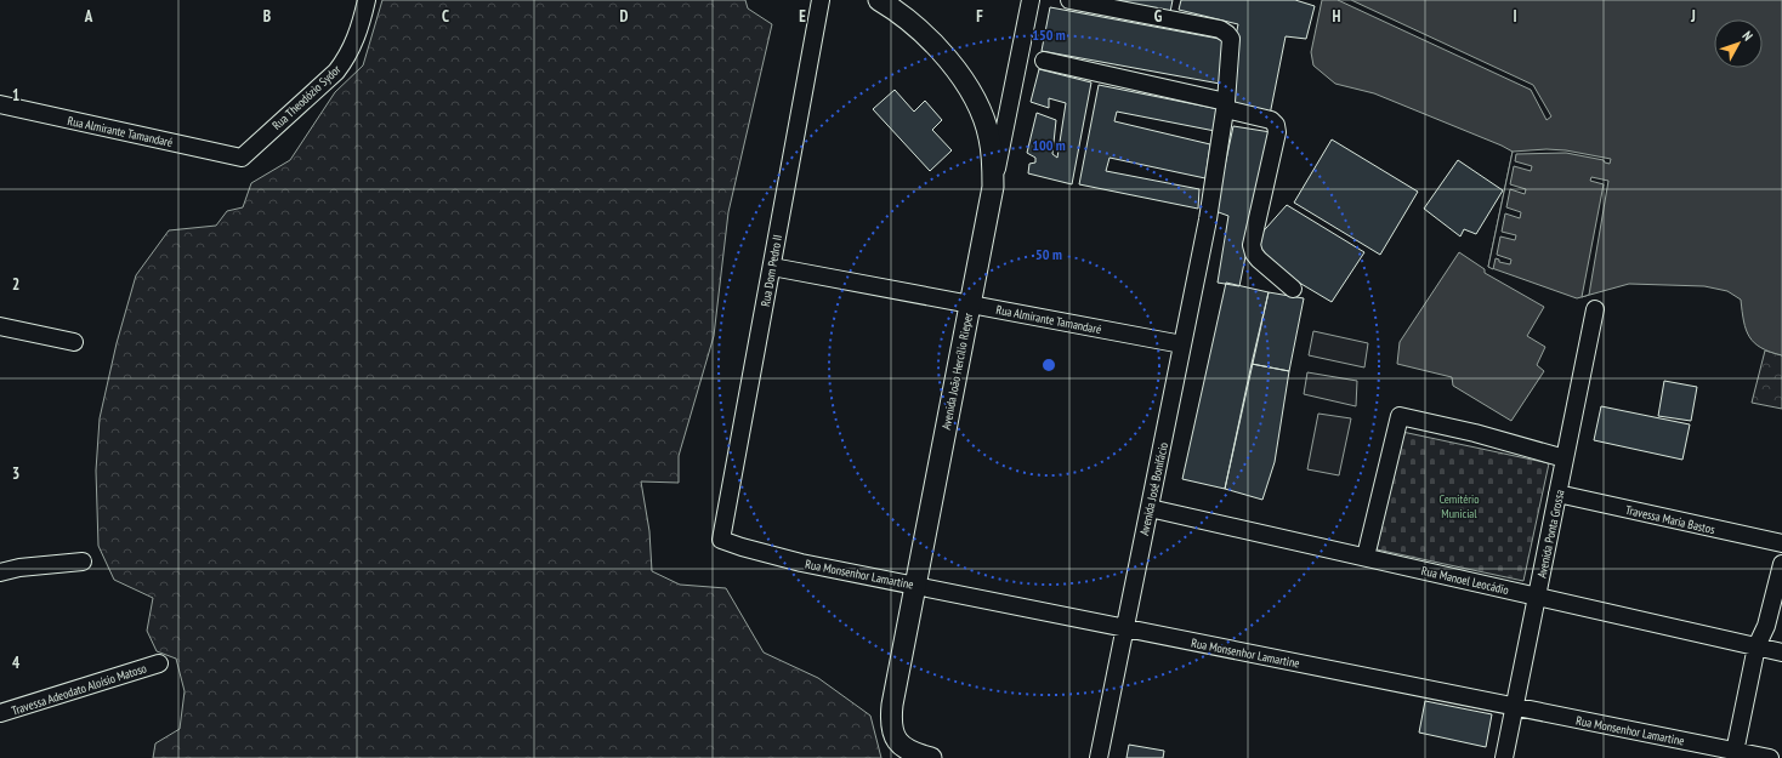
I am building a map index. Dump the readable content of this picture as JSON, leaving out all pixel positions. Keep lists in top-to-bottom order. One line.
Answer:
{"streets":{"main road":["Avenida João Hercílio Rieper"],"street":["Rua Theodózio Sydor","Rua Almirante Tamandaré","Rua Dom Pedro II","Avenida José Bonifácio","Travessa Maria Bastos","Avenida Ponta Grossa","Rua Monsenhor Lamartine","Rua Manoel Leocádio","Travessa Adeodato Aloísio Matoso"]},"crossings":[["Rua Theodózio Sydor","Rua Almirante Tamandaré"],["Rua Almirante Tamandaré","Rua Dom Pedro II"],["Rua Almirante Tamandaré","Avenida João Hercílio Rieper"],["Rua Almirante Tamandaré","Avenida José Bonifácio"],["Rua Dom Pedro II","Rua Monsenhor Lamartine"],["Avenida João Hercílio Rieper","Rua Monsenhor Lamartine"],["Avenida José Bonifácio","Rua Monsenhor Lamartine"],["Avenida José Bonifácio","Rua Manoel Leocádio"],["Travessa Maria Bastos","Avenida Ponta Grossa"],["Avenida Ponta Grossa","Rua Monsenhor Lamartine"],["Avenida Ponta Grossa","Rua Manoel Leocádio"]],"parks":["Cemitério Municial"],"north":"top right","grid":{"columns":["A","B","C","D","E","F","G","H","I","J"],"rows":["1","2","3","4"]},"rings":["150 m","100 m","50 m"]}
